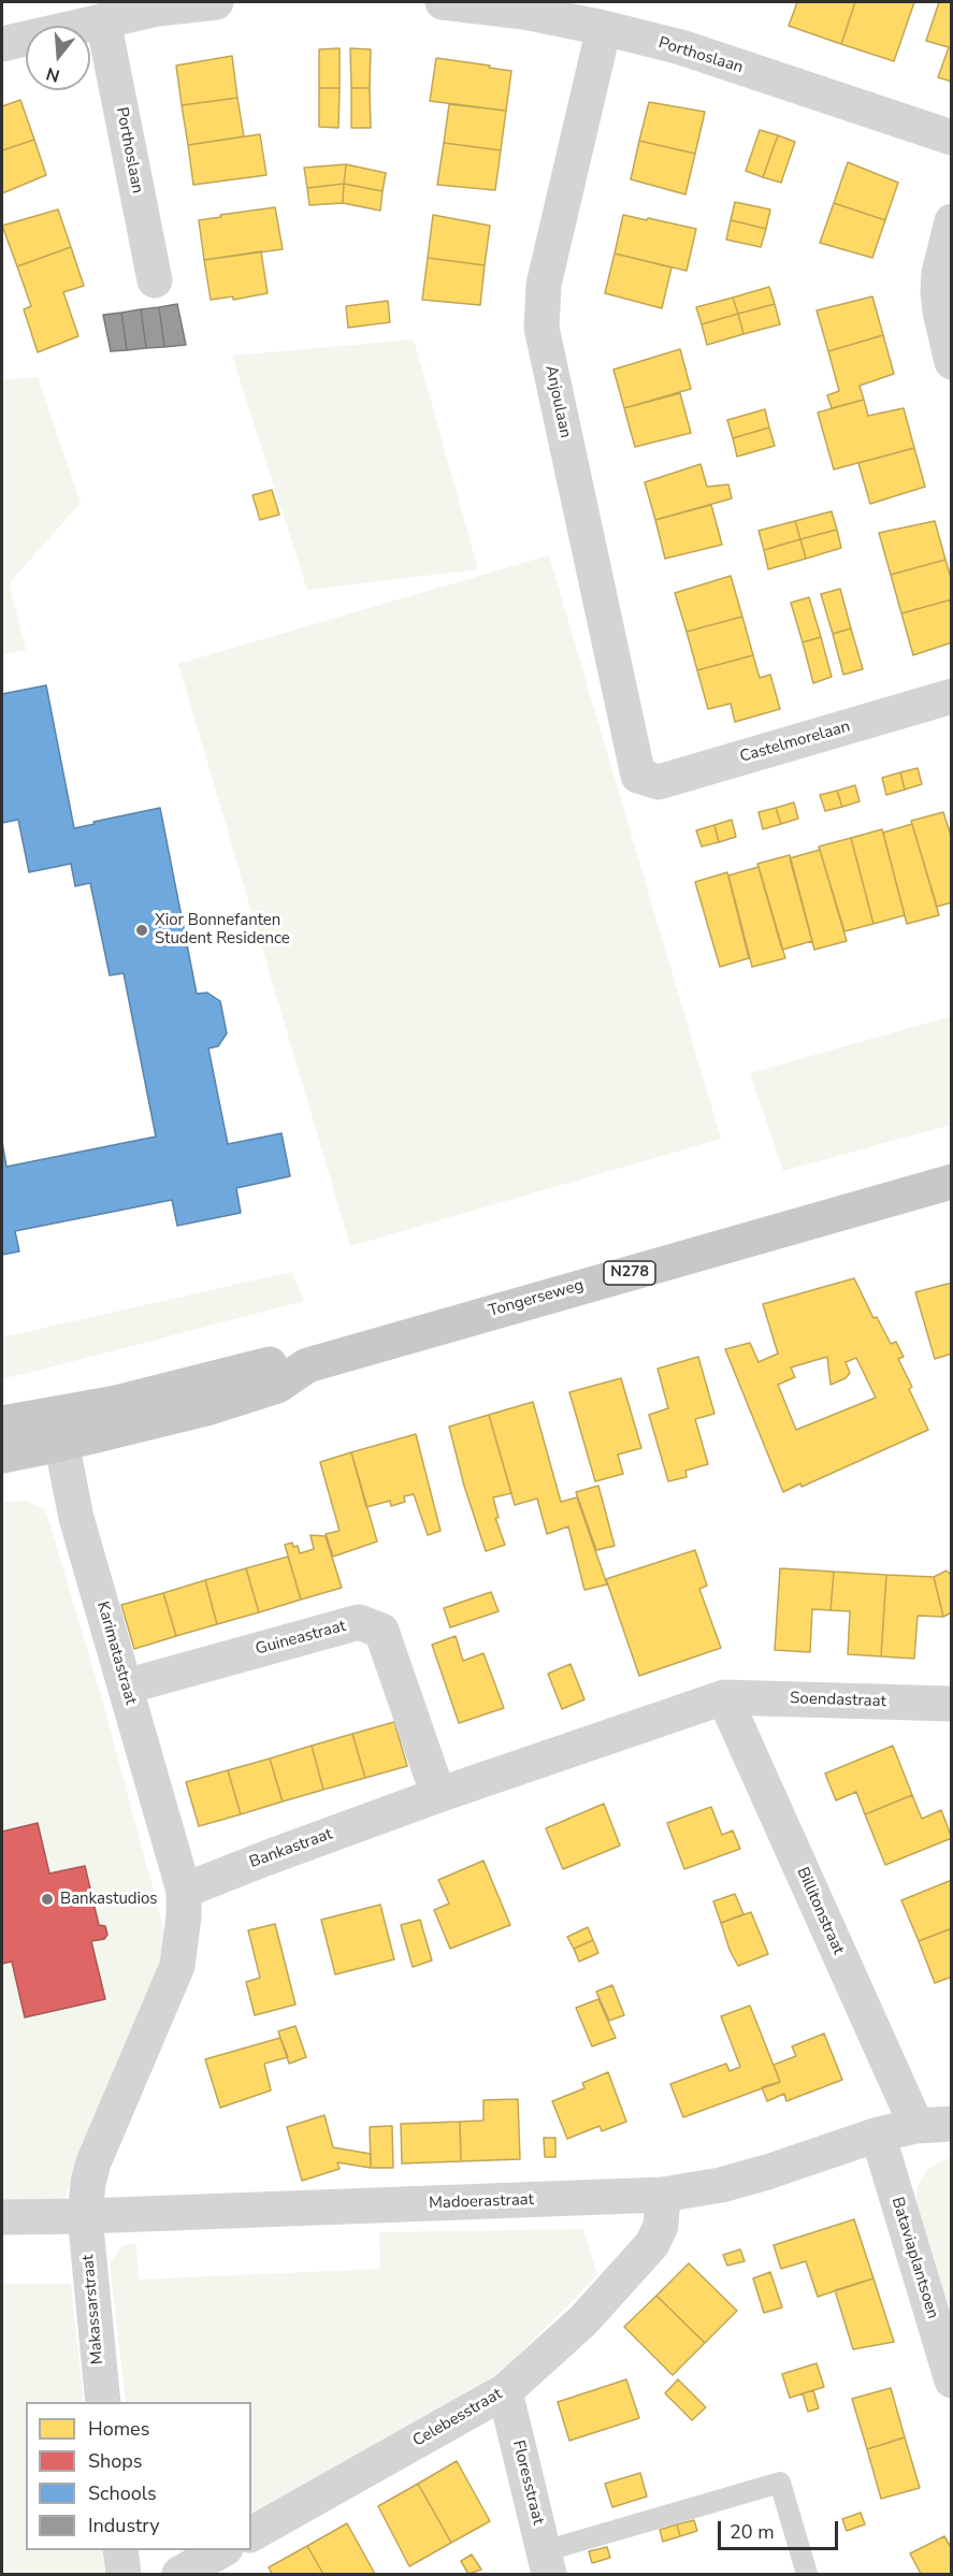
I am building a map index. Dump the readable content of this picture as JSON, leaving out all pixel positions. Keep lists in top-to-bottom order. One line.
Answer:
{"streets":{"main road":["N278","Tongerseweg"],"street":["Porthoslaan","Anjoulaan","Castelmorelaan","Guineastraat","Karimatastraat","Soendastraat","Bankastraat","Billitonstraat","Madoerastraat","Bataviaplantsoen","Makassarstraat","Celebesstraat","Floresstraat"]},"crossings":[["Porthoslaan","Anjoulaan"],["Anjoulaan","Castelmorelaan"],["Tongerseweg","Karimatastraat"],["Guineastraat","Karimatastraat"],["Guineastraat","Bankastraat"],["Karimatastraat","Bankastraat"],["Soendastraat","Bankastraat"],["Soendastraat","Billitonstraat"],["Bankastraat","Billitonstraat"],["Billitonstraat","Madoerastraat"],["Madoerastraat","Bataviaplantsoen"],["Madoerastraat","Makassarstraat"],["Madoerastraat","Celebesstraat"],["Celebesstraat","Floresstraat"]],"places":["Xior Bonnefanten Student Residence","Bankastudios"],"legend":["Homes","Shops","Schools","Industry"],"scale_bar":"20 m","north":"bottom"}
